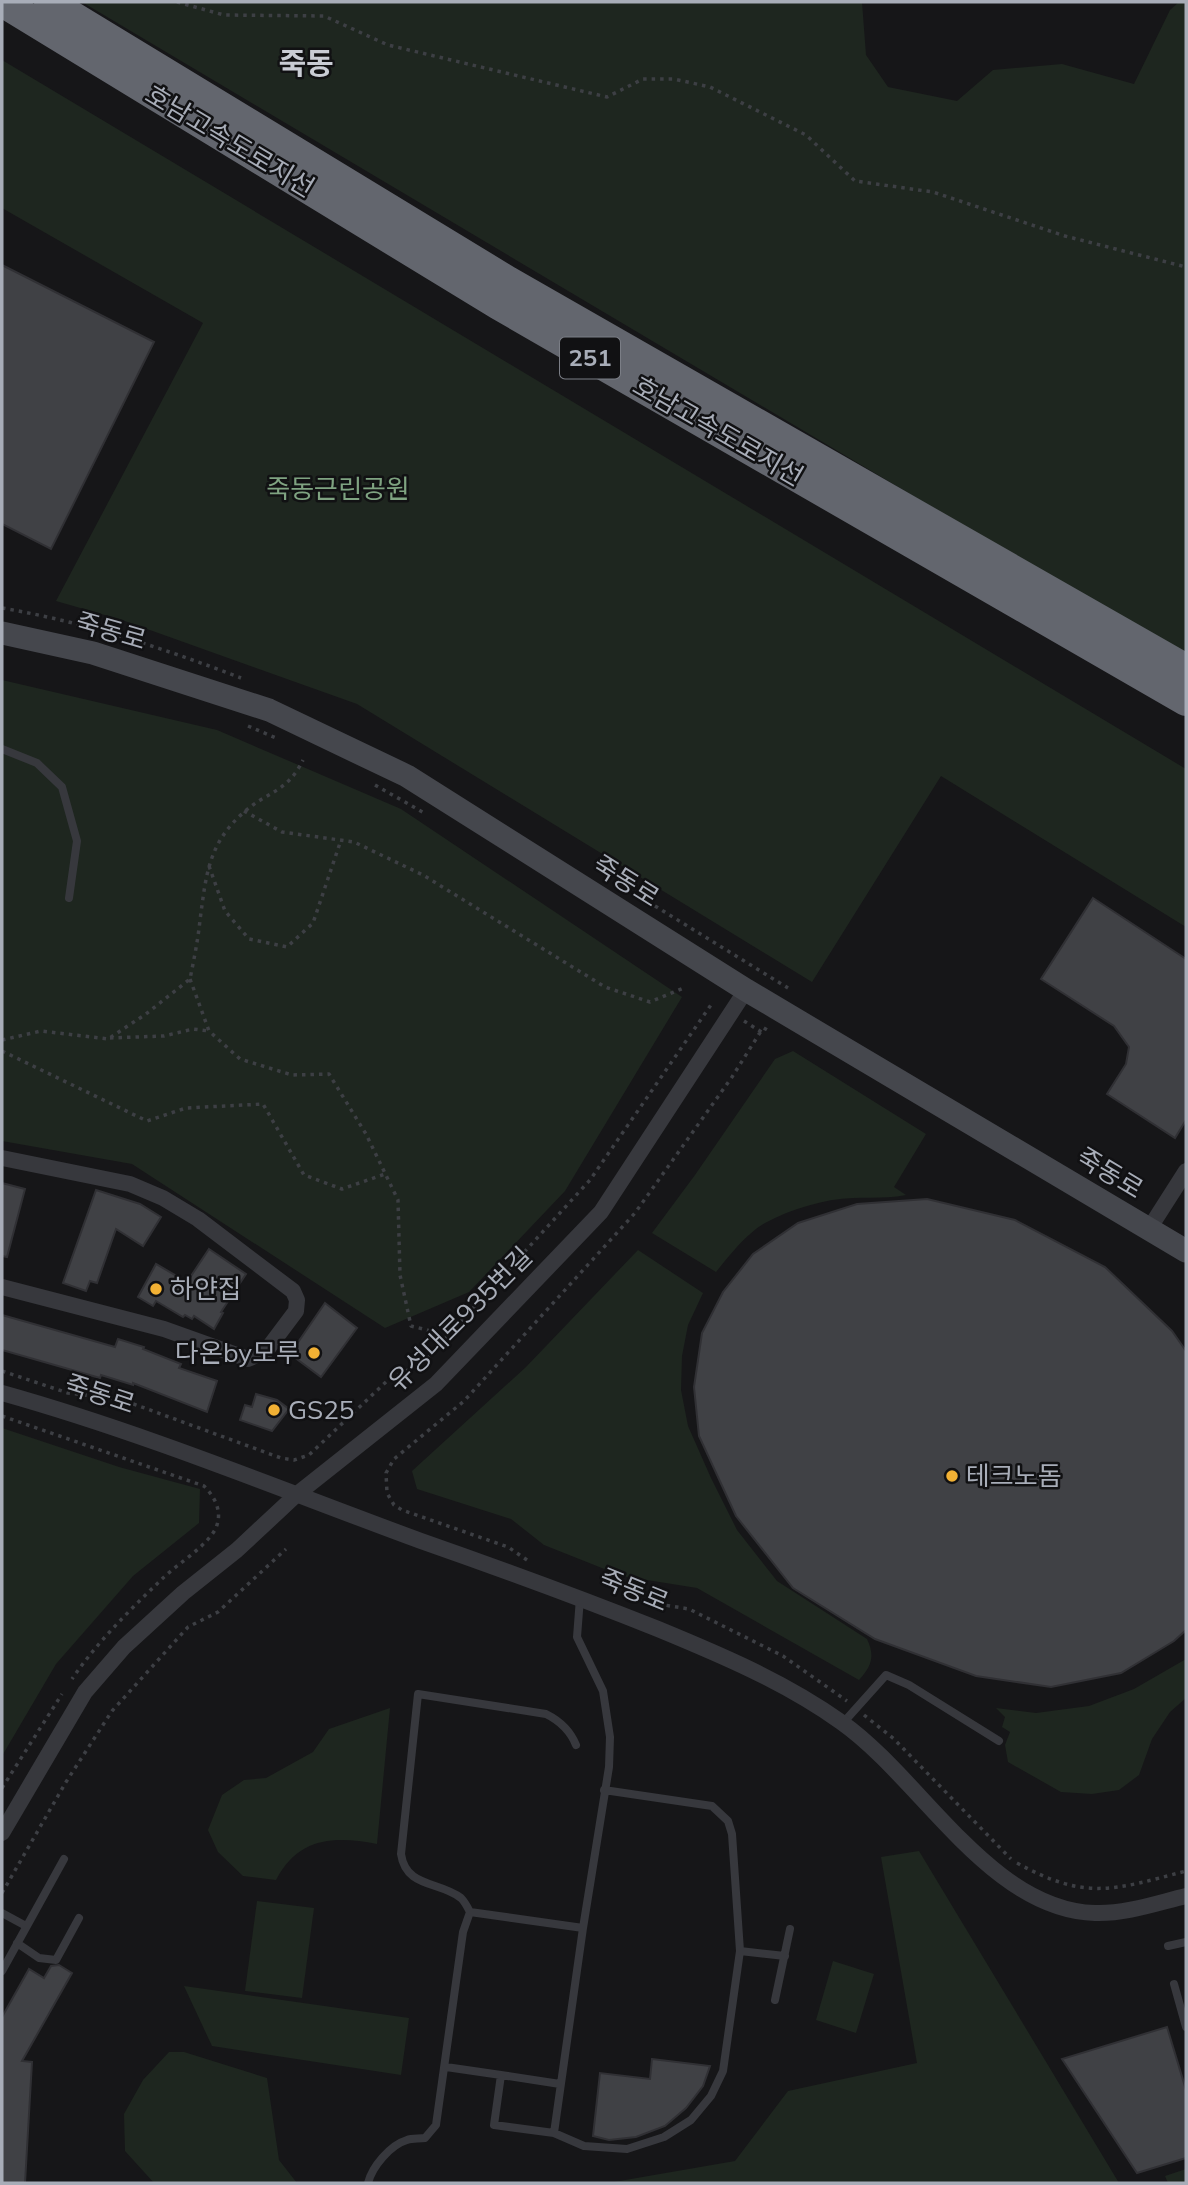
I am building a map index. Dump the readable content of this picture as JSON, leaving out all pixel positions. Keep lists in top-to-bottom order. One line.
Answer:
{"streets":{"highway":["호남고속도로지선","251"],"street":["죽동로","유성대로935번길"]},"crossings":[["죽동로","유성대로935번길"]],"districts":["죽동"],"parks":["죽동근린공원"],"places":["하얀집","다온by모루","GS25","테크노돔"]}
